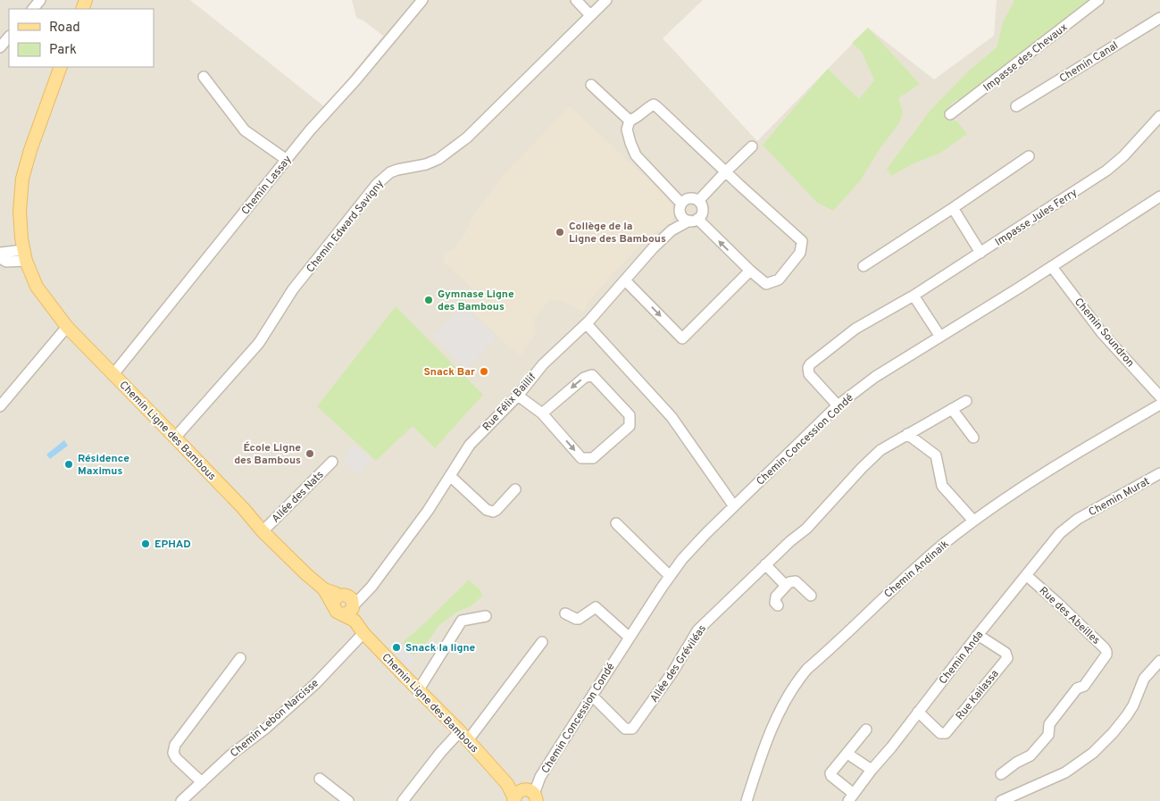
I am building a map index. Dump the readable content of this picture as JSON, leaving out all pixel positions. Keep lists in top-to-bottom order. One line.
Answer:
{"streets":{"main road":["Chemin Ligne des Bambous"],"street":["Impasse des Chevaux","Chemin Canal","Chemin Lassay","Impasse Jules Ferry","Chemin Edward Savigny","Chemin Soundron","Rue Félix Baillif","Chemin Concession Condé","Allée des Nats","Chemin Murat","Chemin Andinaik","Rue des Abeilles","Chemin Anda","Allée des Gréviléas","Rue Kailassa","Chemin Lebon Narcisse"]},"crossings":[["Chemin Lassay","Chemin Ligne des Bambous"],["Impasse Jules Ferry","Chemin Concession Condé"],["Chemin Edward Savigny","Chemin Ligne des Bambous"],["Chemin Soundron","Chemin Concession Condé"],["Rue Félix Baillif","Chemin Ligne des Bambous"],["Chemin Ligne des Bambous","Chemin Concession Condé"],["Chemin Ligne des Bambous","Allée des Nats"],["Chemin Ligne des Bambous","Chemin Lebon Narcisse"],["Chemin Concession Condé","Allée des Gréviléas"],["Chemin Murat","Chemin Anda"],["Rue des Abeilles","Chemin Anda"],["Chemin Anda","Rue Kailassa"]],"places":["Collège de la Ligne des Bambous","Gymnase Ligne des Bambous","Snack Bar","École Ligne des Bambous","Résidence Maximus","EPHAD","Snack la ligne"],"legend":["Road","Park"]}
